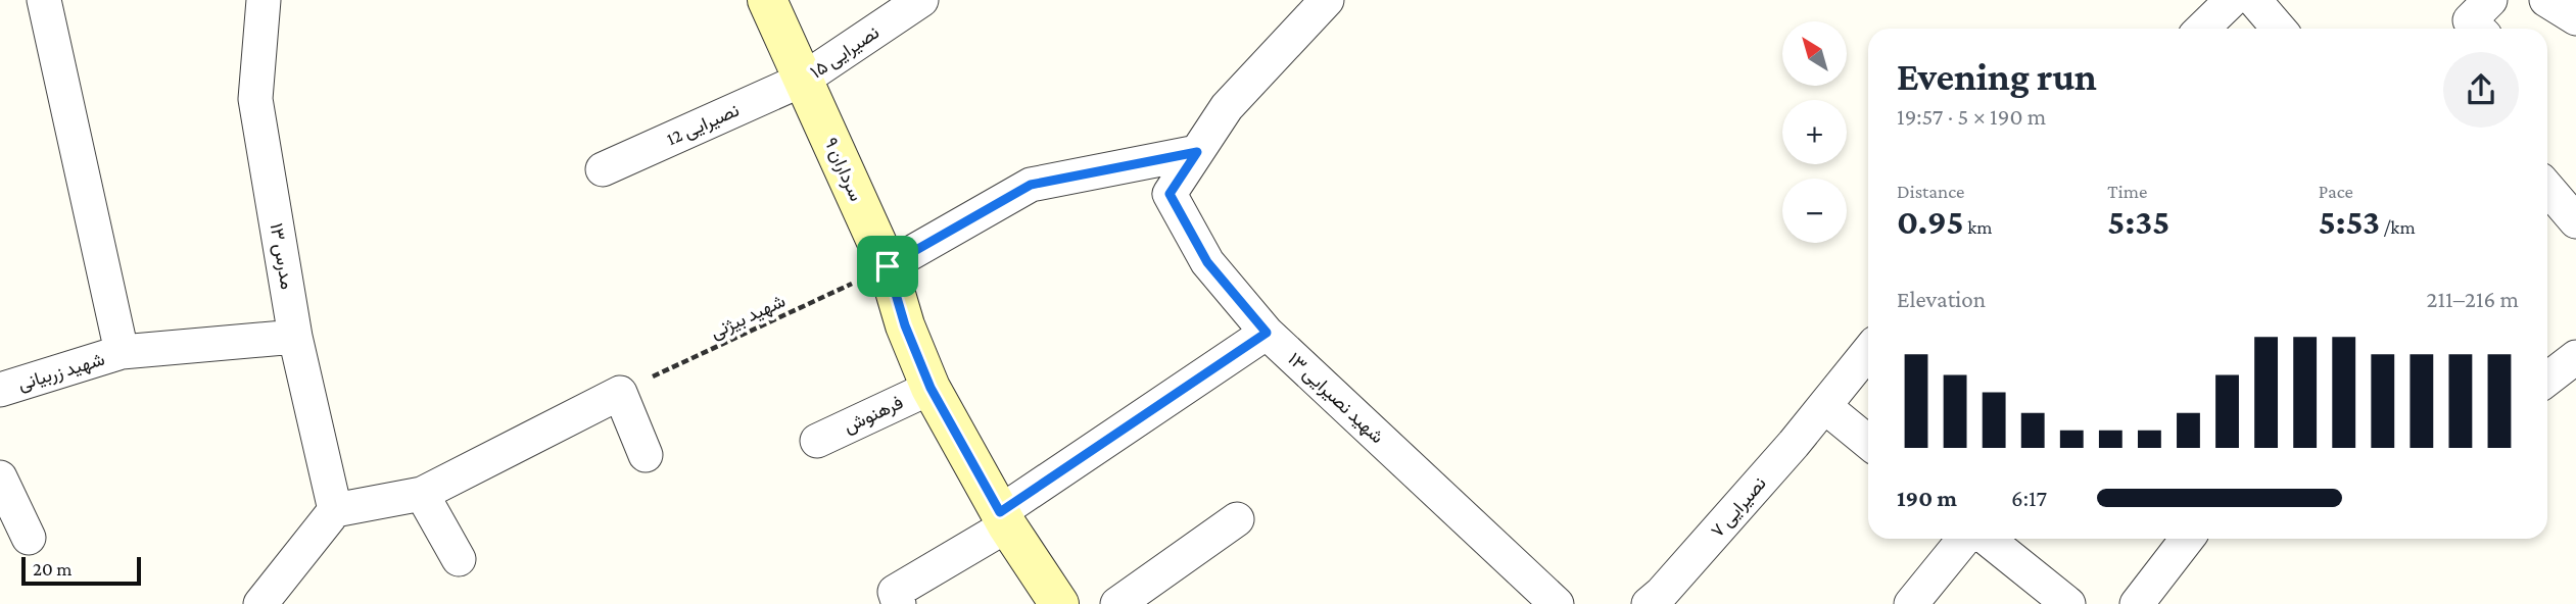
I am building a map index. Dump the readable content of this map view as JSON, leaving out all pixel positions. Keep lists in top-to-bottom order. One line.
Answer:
{"streets":{"street":["نصیرایی ۱۵","نصیرایی 12","سرداران ۹","مدرس ۱۳","شهید زربیانی","شهید نصیرایی ۱۳","فرهنوش","نصیرایی ۷"],"path":["شهید بیژنی"]},"crossings":[["نصیرایی ۱۵","نصیرایی 12"],["نصیرایی ۱۵","سرداران ۹"],["نصیرایی 12","سرداران ۹"],["سرداران ۹","شهید بیژنی"],["سرداران ۹","فرهنوش"],["مدرس ۱۳","شهید زربیانی"]],"scale_bar":"20 m","north":"top left","page":{"map_buttons":["+","−"],"heading":["Evening run","19:57 · 5 × 190 m"],"stats":[["Distance","0.95 km"],["Time","5:35"],["Pace","5:53 /km"]],"chart":["Elevation","211–216 m"],"list":[{"name":"190 m","note":"6:17"}],"scale":"20 m"}}
